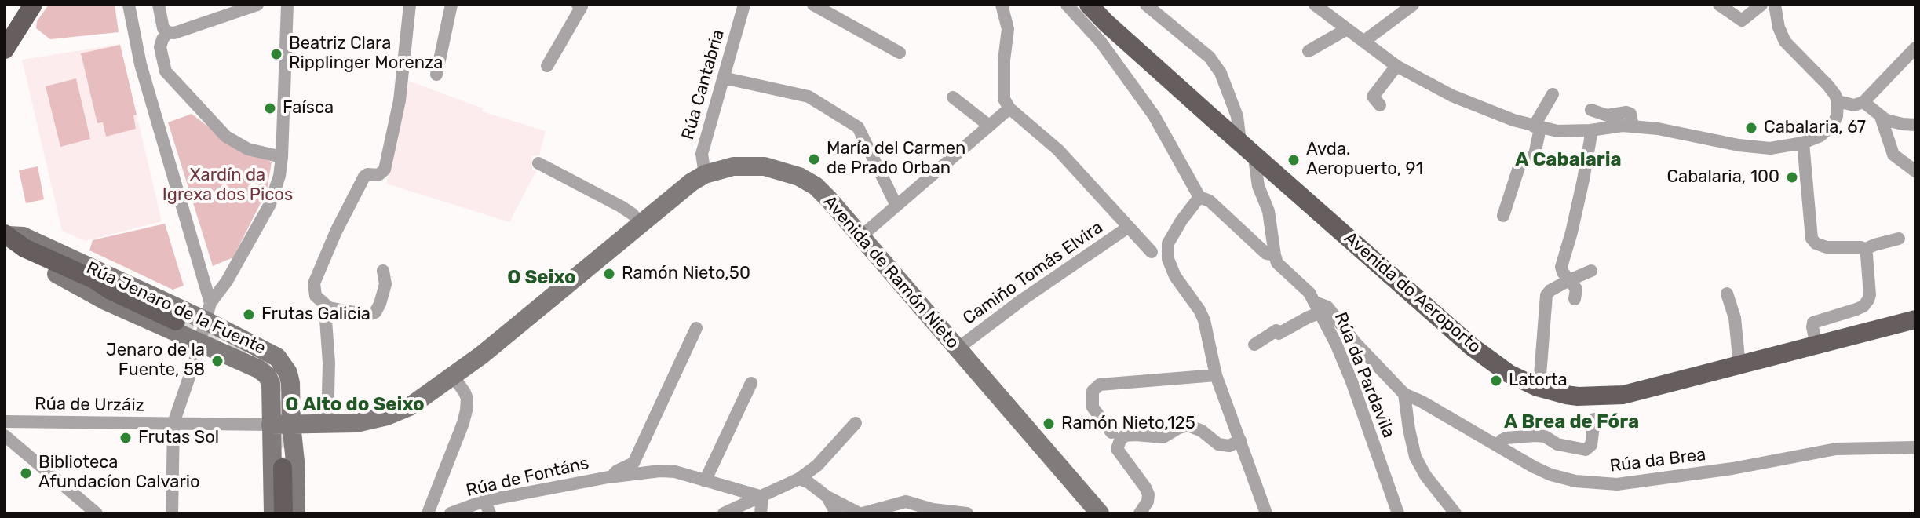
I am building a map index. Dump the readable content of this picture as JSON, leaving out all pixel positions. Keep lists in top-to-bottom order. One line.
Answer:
{"streets":{"main road":["Avenida de Ramón Nieto","Avenida do Aeroporto","Rúa Jenaro de la Fuente"],"street":["Rúa Cantabria","Camiño Tomás Elvira","Rúa da Pardavila","Rúa de Urzáiz","Rúa da Brea","Rúa de Fontáns"]},"crossings":[["Rúa Cantabria","Avenida de Ramón Nieto"],["Avenida de Ramón Nieto","Camiño Tomás Elvira"],["Avenida de Ramón Nieto","Rúa Jenaro de la Fuente"],["Avenida de Ramón Nieto","Rúa de Urzáiz"],["Avenida de Ramón Nieto","Rúa de Fontáns"],["Rúa da Pardavila","Rúa da Brea"]],"districts":["A Cabalaria","O Seixo","O Alto do Seixo","A Brea de Fóra"],"parks":["Xardín da Igrexa dos Picos"],"places":["Beatriz Clara Ripplinger Morenza","Faísca","Cabalaria, 67","María del Carmen de Prado Orban","Avda. Aeropuerto, 91","Cabalaria, 100","Ramón Nieto,50","Frutas Galicia","Jenaro de la Fuente, 58","Latorta","Ramón Nieto,125","Frutas Sol","Biblioteca Afundacíon Calvario"]}
